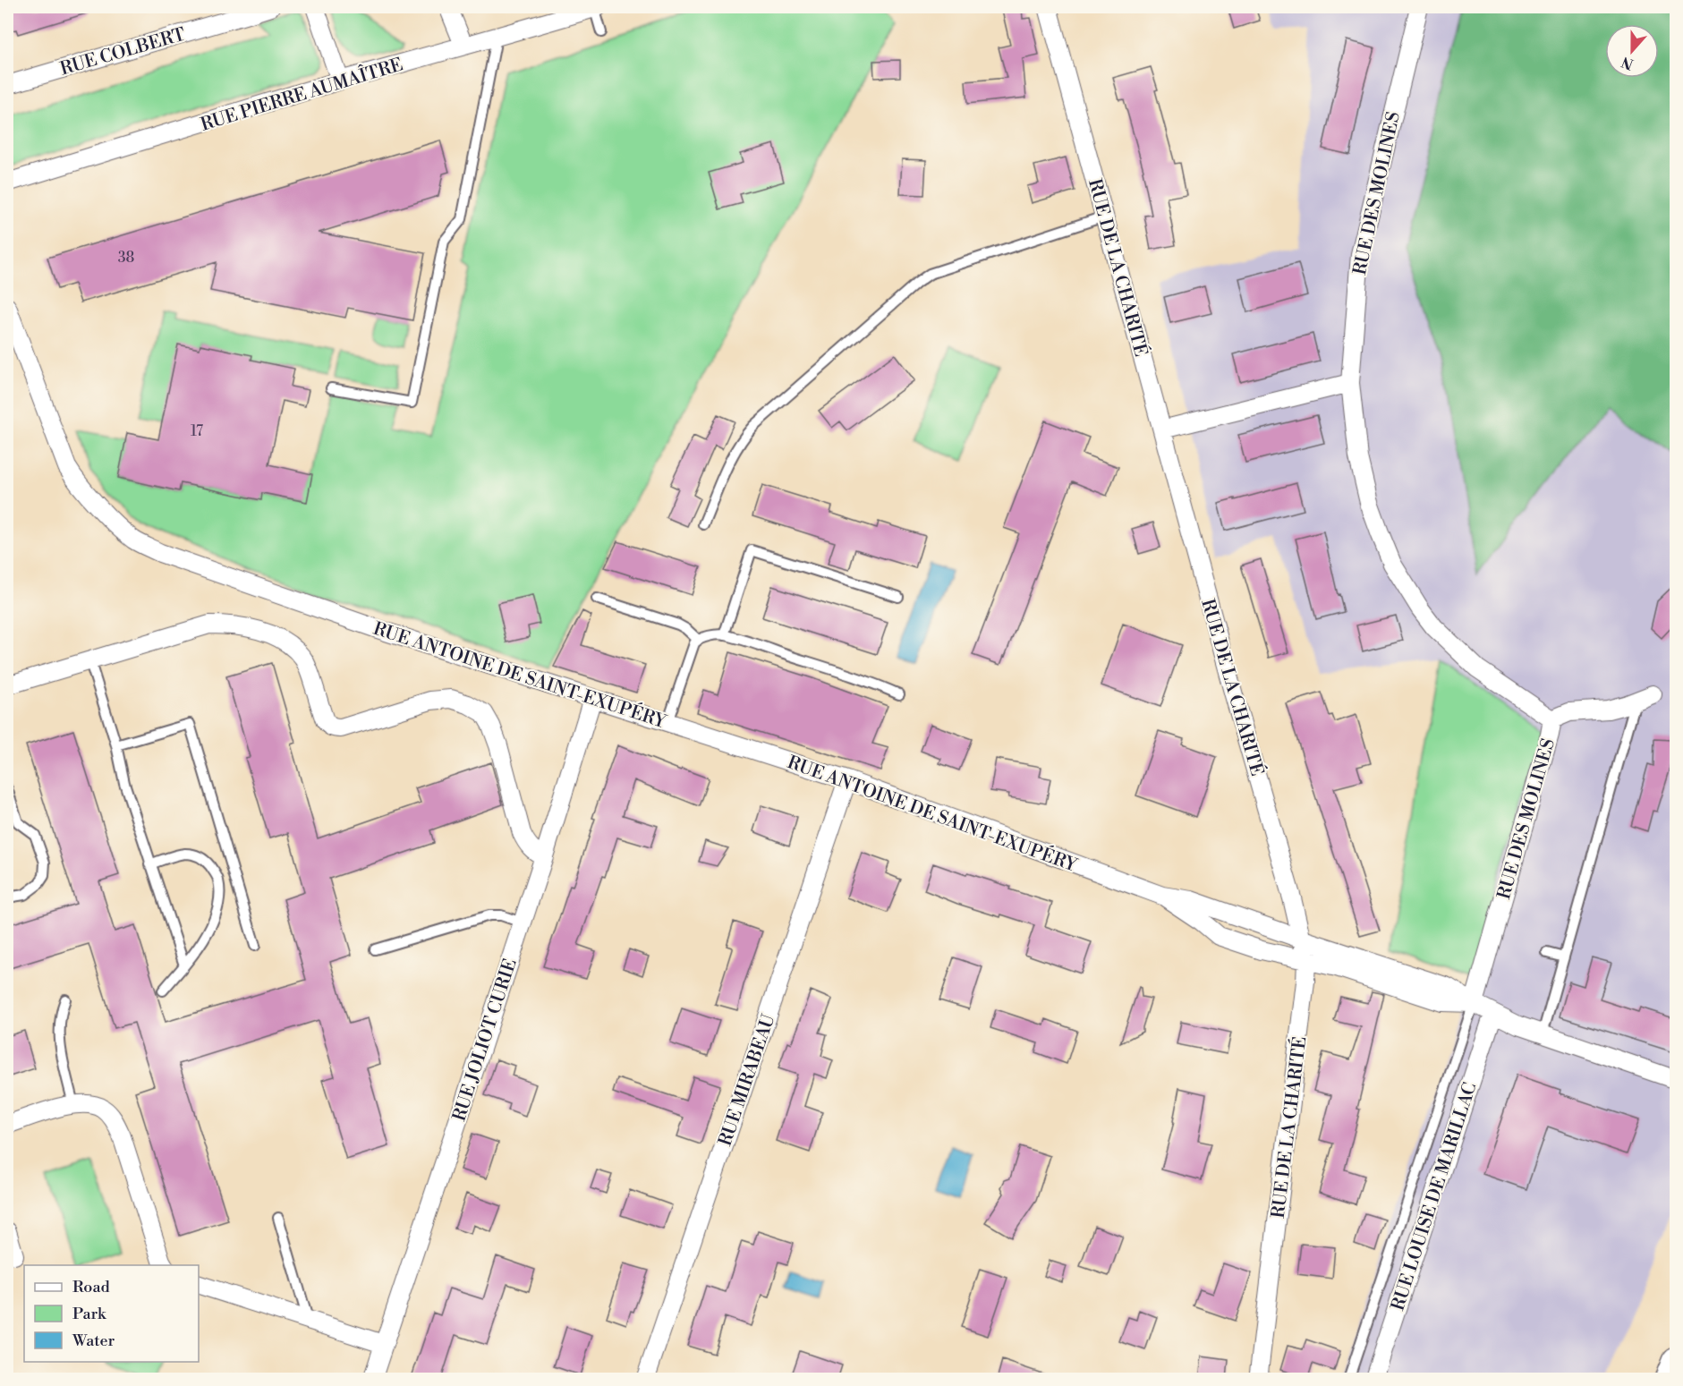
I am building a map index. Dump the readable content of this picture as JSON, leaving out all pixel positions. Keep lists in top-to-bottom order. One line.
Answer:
{"streets":{"street":["RUE COLBERT","RUE PIERRE AUMAÎTRE","RUE DES MOLINES","RUE DE LA CHARITÉ","RUE ANTOINE DE SAINT-EXUPÉRY","RUE JOLIOT CURIE","RUE MIRABEAU","RUE LOUISE DE MARILLAC"]},"crossings":[["RUE DES MOLINES","RUE ANTOINE DE SAINT-EXUPÉRY"],["RUE DE LA CHARITÉ","RUE ANTOINE DE SAINT-EXUPÉRY"],["RUE ANTOINE DE SAINT-EXUPÉRY","RUE JOLIOT CURIE"],["RUE ANTOINE DE SAINT-EXUPÉRY","RUE MIRABEAU"],["RUE ANTOINE DE SAINT-EXUPÉRY","RUE LOUISE DE MARILLAC"]],"house_numbers":["38","17"],"legend":["Road","Park","Water"],"north":"bottom"}
